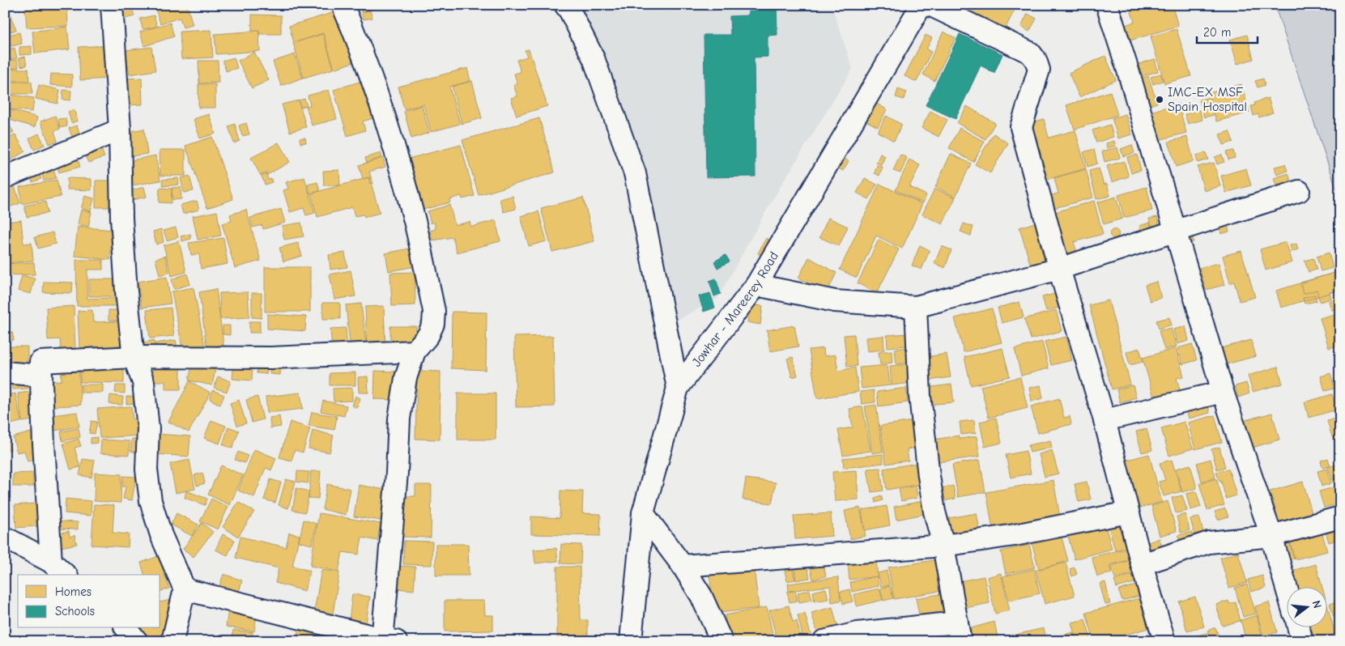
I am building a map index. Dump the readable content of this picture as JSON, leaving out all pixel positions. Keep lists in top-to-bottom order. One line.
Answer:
{"streets":{"street":["Jowhar - Mareerey Road"]},"places":["IMC-EX MSF Spain Hospital"],"legend":["Homes","Schools"],"scale_bar":"20 m","north":"right"}
